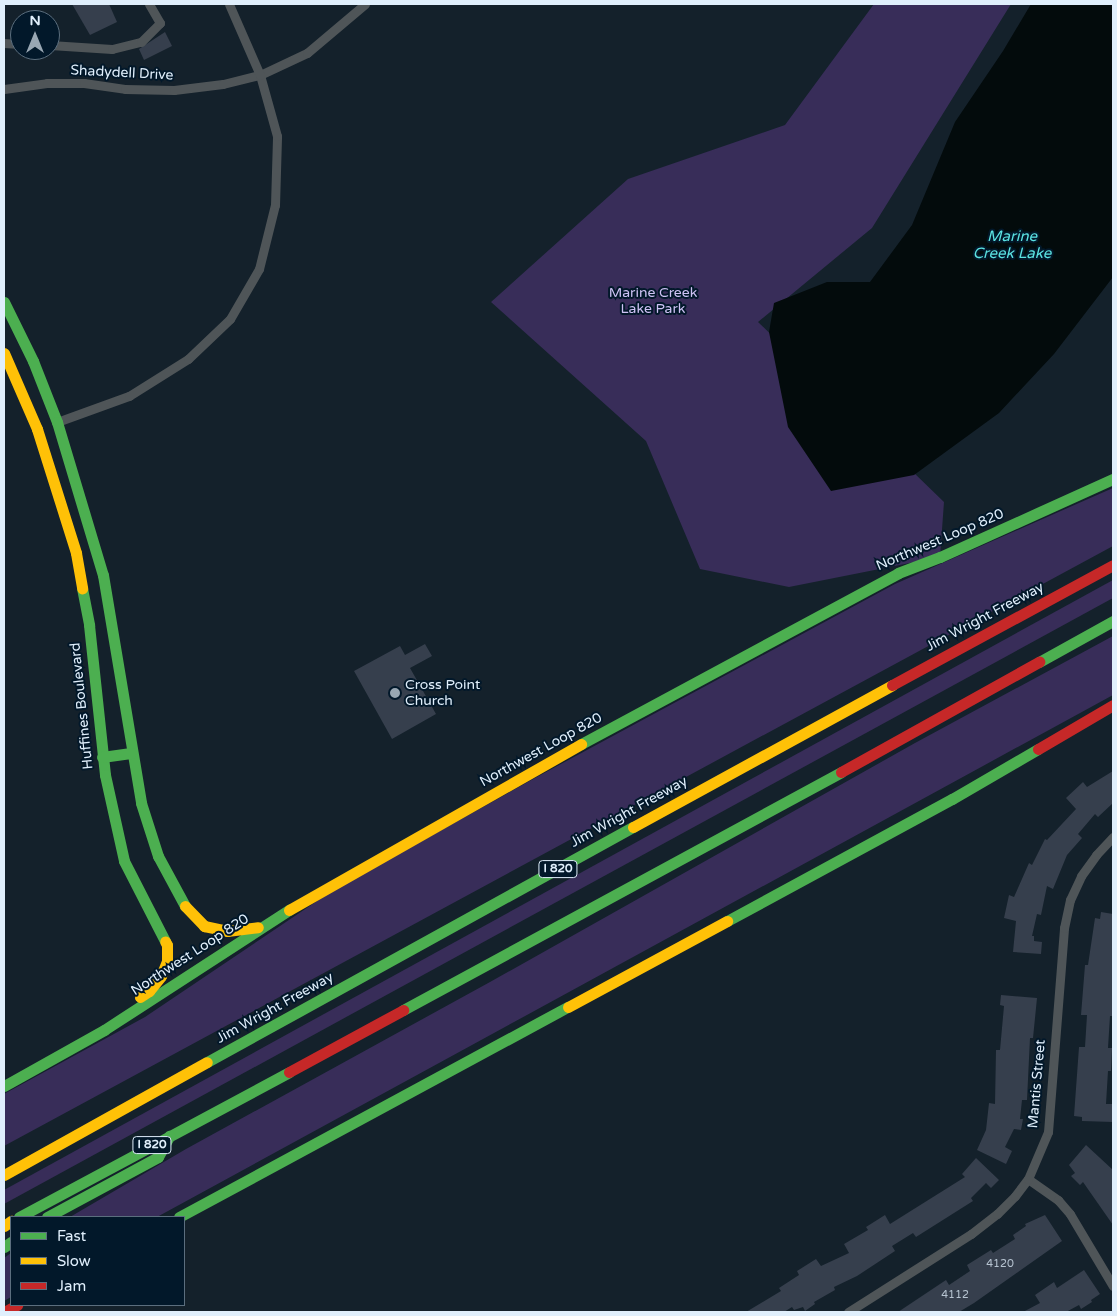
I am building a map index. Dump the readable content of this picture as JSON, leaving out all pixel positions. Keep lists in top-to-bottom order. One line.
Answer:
{"streets":{"main road":["Northwest Loop 820","Jim Wright Freeway","Huffines Boulevard","I 820"],"street":["Shadydell Drive","Mantis Street"]},"crossings":[["Northwest Loop 820","Huffines Boulevard"]],"water":["Marine Creek Lake"],"parks":["Marine Creek Lake Park"],"places":["Cross Point Church"],"house_numbers":["4120","4112"],"legend":["Fast","Slow","Jam"],"north":"top"}
